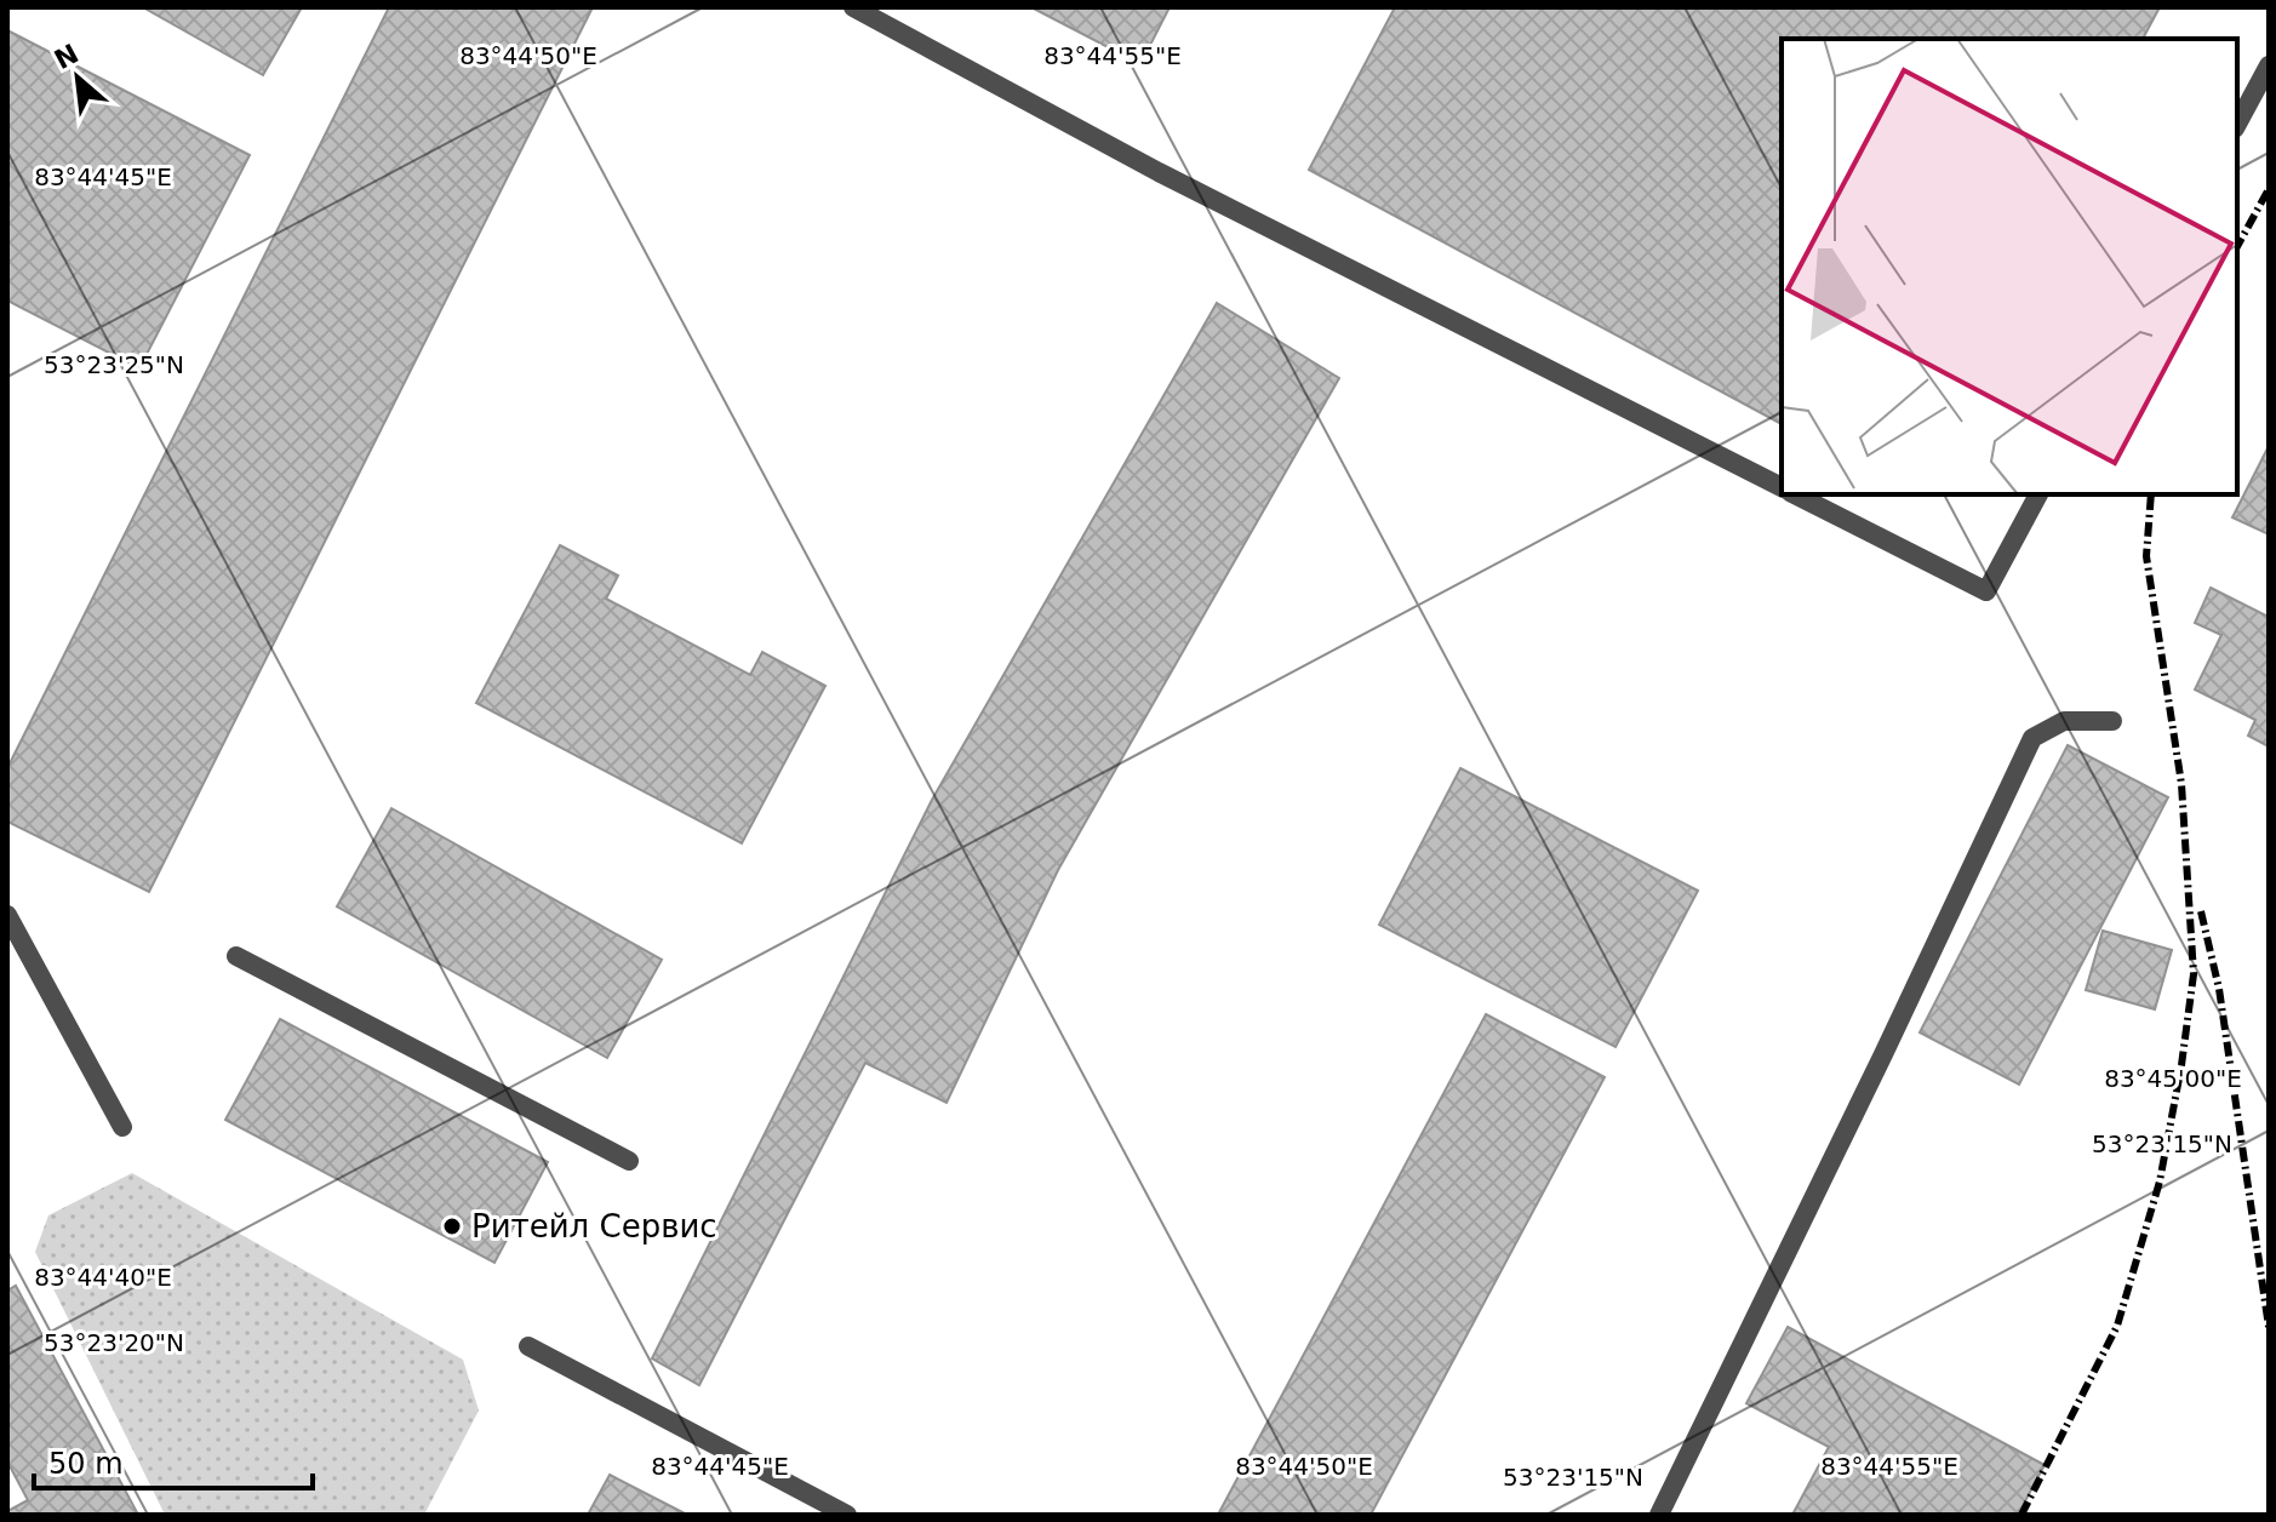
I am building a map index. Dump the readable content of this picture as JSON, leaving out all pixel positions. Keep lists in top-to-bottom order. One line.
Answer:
{"places":["Ритейл Сервис"],"scale_bar":"50 m","north":"top left","coordinates":["83°44'50\"E","83°44'55\"E","83°44'45\"E","53°23'25\"N","83°45'00\"E","53°23'15\"N","83°44'40\"E","53°23'20\"N"]}
